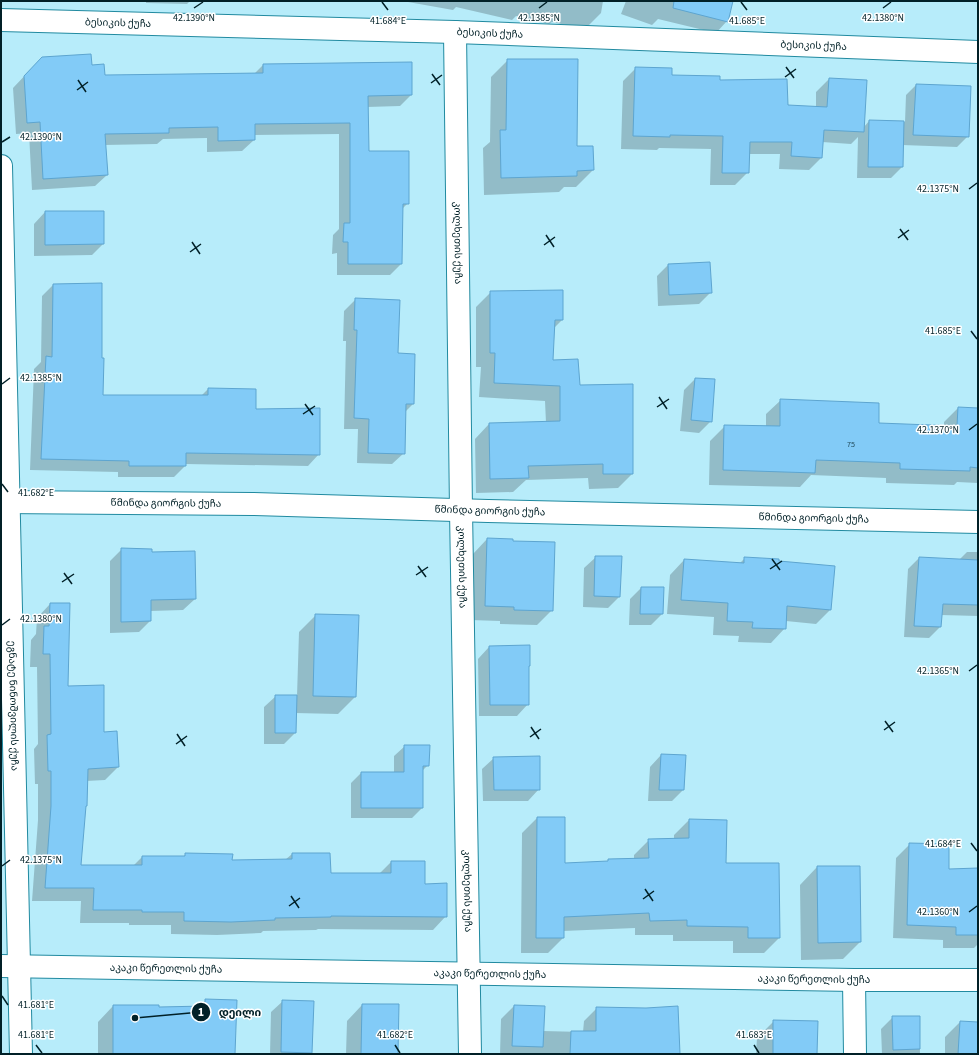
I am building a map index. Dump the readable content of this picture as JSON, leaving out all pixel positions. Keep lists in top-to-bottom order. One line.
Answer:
{"streets":{"street":["ბესიკის ქუჩა","კოლხეთის ქუჩა","წმინდა გიორგის ქუჩა","ეგნატე ნინოშვილის ქუჩა","აკაკი წერეთლის ქუჩა"]},"crossings":[["ბესიკის ქუჩა","კოლხეთის ქუჩა"],["კოლხეთის ქუჩა","წმინდა გიორგის ქუჩა"],["კოლხეთის ქუჩა","აკაკი წერეთლის ქუჩა"],["წმინდა გიორგის ქუჩა","ეგნატე ნინოშვილის ქუჩა"],["ეგნატე ნინოშვილის ქუჩა","აკაკი წერეთლის ქუჩა"]],"places":["დეილი"],"house_numbers":["75"],"coordinates":["42.1385°N","42.1390°N","42.1380°N","41.684°E","41.685°E","42.1375°N","42.1370°N","41.682°E","42.1365°N","42.1360°N","41.681°E","41.683°E"]}
